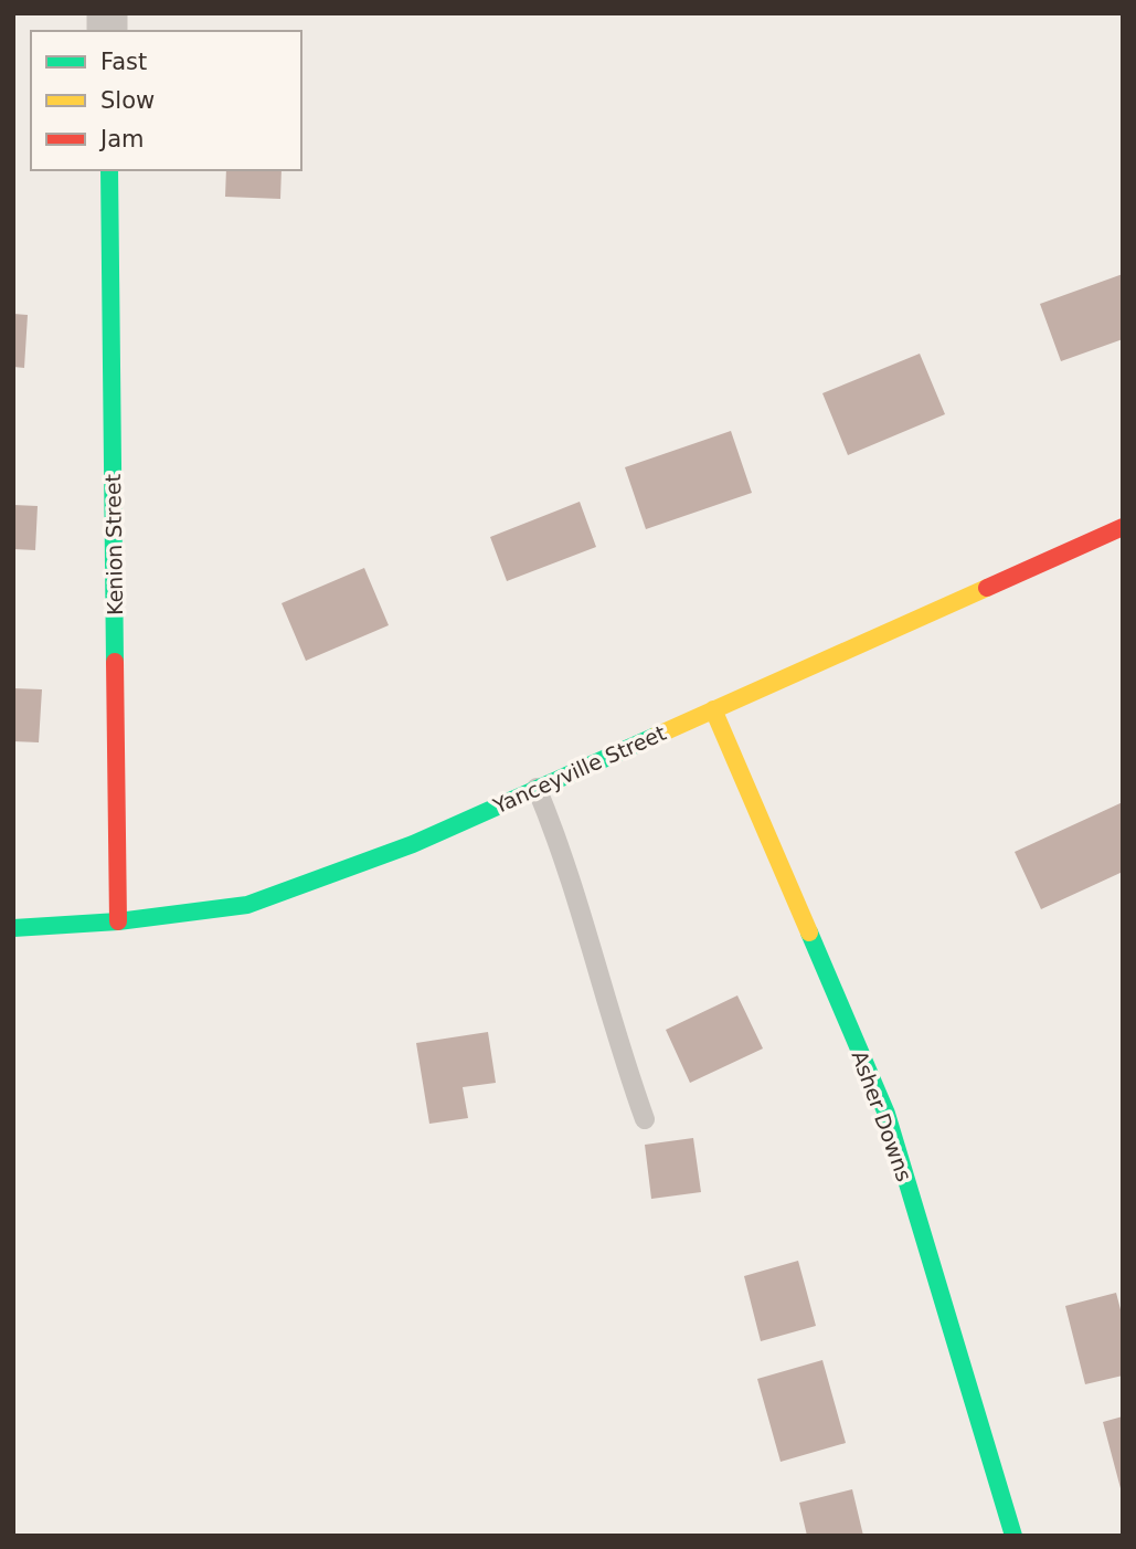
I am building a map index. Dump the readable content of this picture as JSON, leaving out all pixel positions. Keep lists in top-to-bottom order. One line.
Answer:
{"streets":{"street":["Kenion Street","Yanceyville Street","Asher Downs"]},"crossings":[["Kenion Street","Yanceyville Street"],["Yanceyville Street","Asher Downs"]],"legend":["Fast","Slow","Jam"]}
